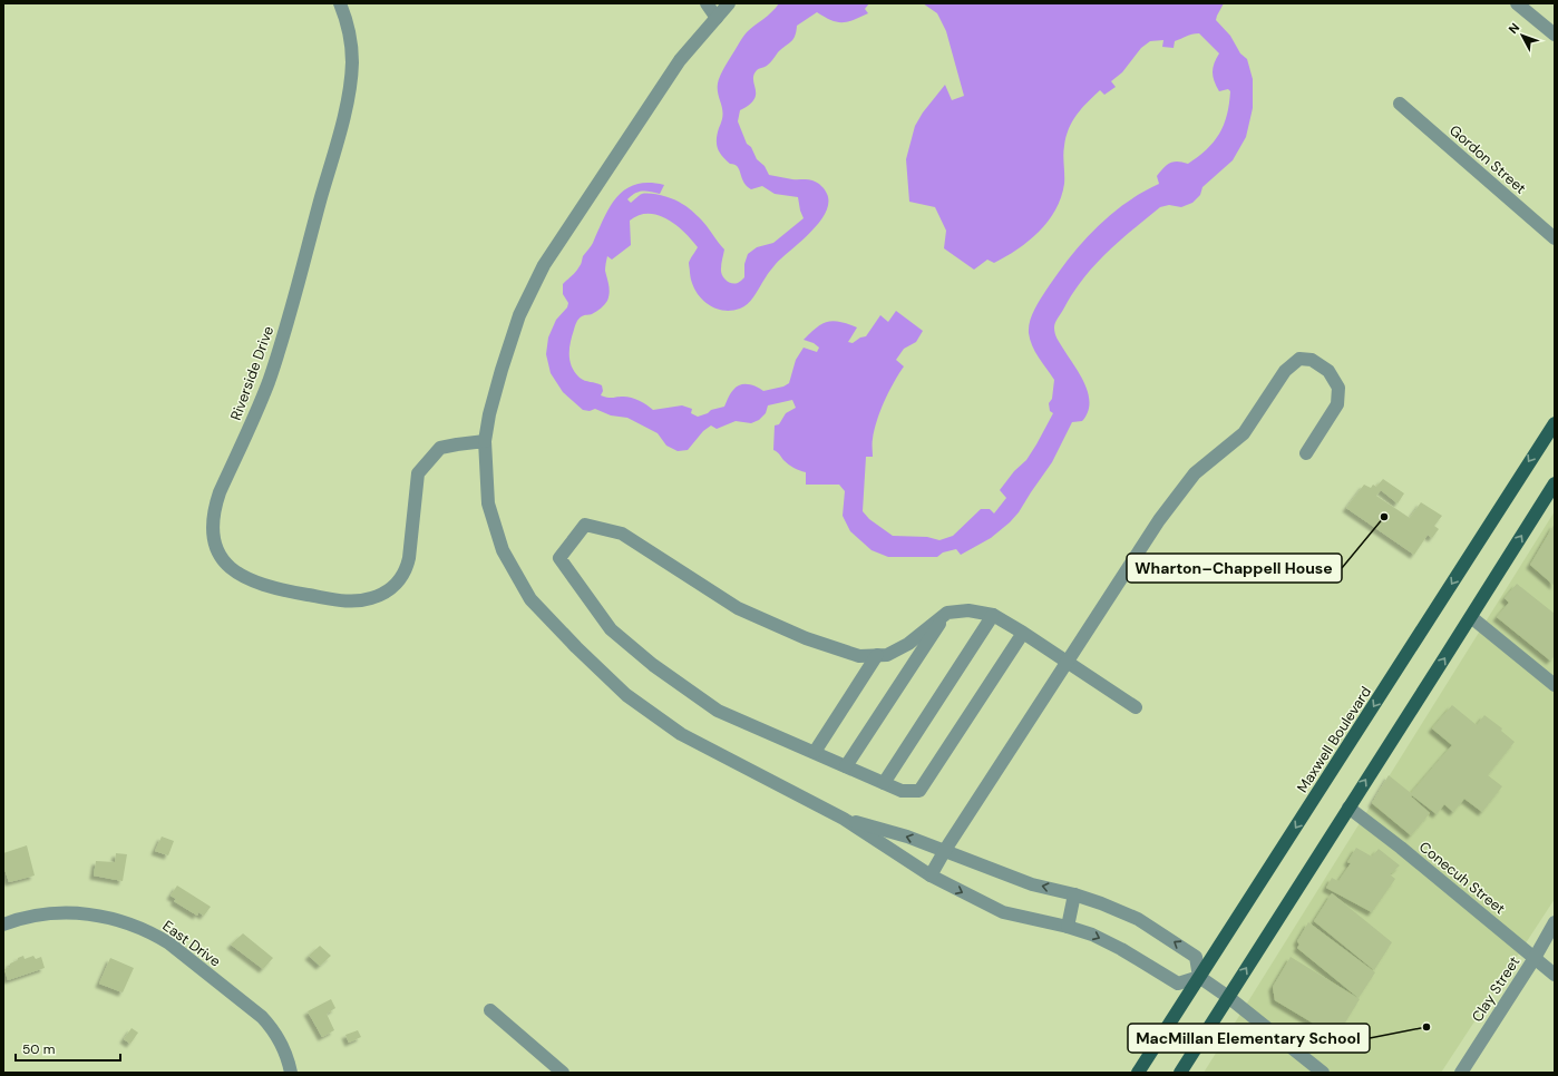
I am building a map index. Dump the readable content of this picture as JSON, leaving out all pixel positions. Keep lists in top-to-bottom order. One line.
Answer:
{"streets":{"main road":["Maxwell Boulevard"],"street":["Gordon Street","Riverside Drive","Conecuh Street","East Drive","Clay Street"]},"crossings":[["Conecuh Street","Clay Street"]],"places":["Wharton–Chappell House","MacMillan Elementary School"],"scale_bar":"50 m","north":"top left"}
